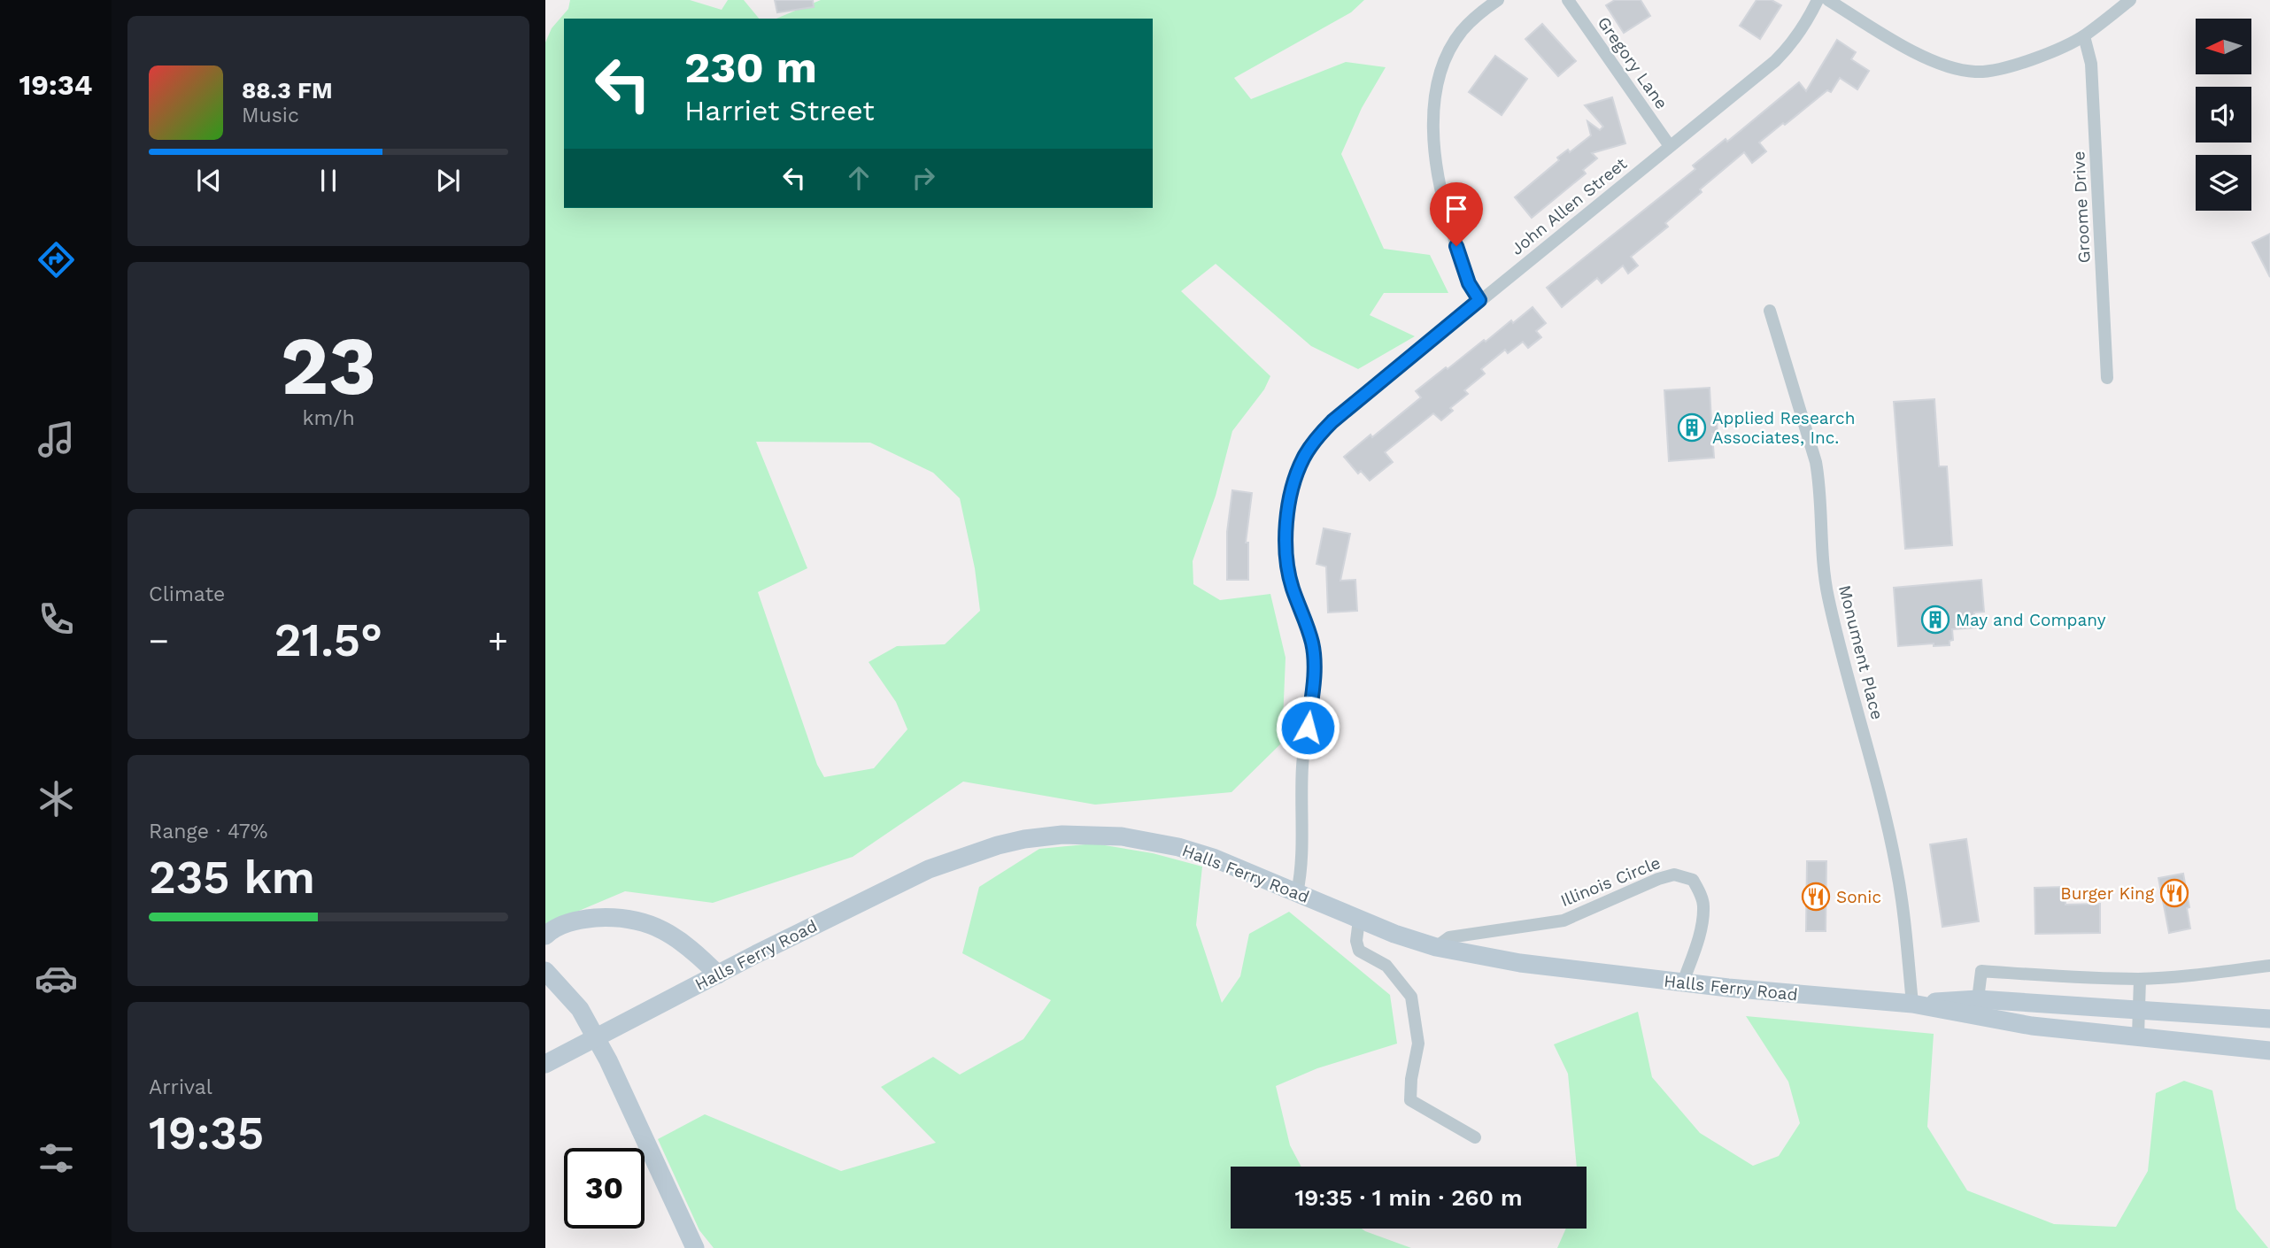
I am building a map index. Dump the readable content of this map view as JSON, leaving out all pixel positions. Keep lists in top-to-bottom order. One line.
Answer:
{"streets":{"street":["Gregory Lane","John Allen Street","Groome Drive","Monument Place","Halls Ferry Road","Illinois Circle"]},"crossings":[["Gregory Lane","John Allen Street"],["John Allen Street","Halls Ferry Road"],["Monument Place","Halls Ferry Road"],["Halls Ferry Road","Illinois Circle"]],"places":{"building":["Applied Research Associates, Inc.","May and Company"],"restaurant":["Burger King","Sonic"]},"north":"left","page":{"tabs":"19:34","turn":["230 m","Harriet Street"],"song":["88.3 FM","Music"],"tile":[["23","km/h"],"Climate",["Range · 47%","235 km"],["Arrival","19:35"]],"heat":["−","21.5°","+"],"limit":"30","trip":"19:35 · 1 min · 260 m"}}
